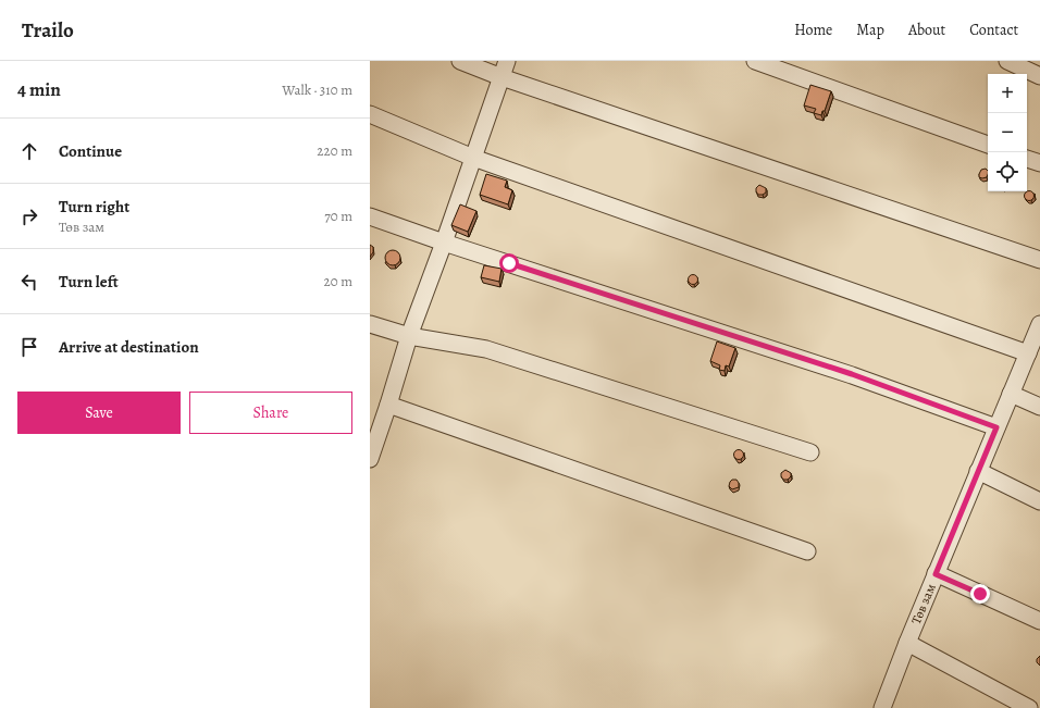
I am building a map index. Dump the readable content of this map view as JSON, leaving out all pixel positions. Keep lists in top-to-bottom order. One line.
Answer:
{"streets":{"street":["Төв зам"]},"page":{"header":"Trailo","nav":["Home","Map","About","Contact"],"heading":["4 min","Walk · 310 m"],"map_buttons":["+","−"],"list":[["Continue","220 m"],["Turn right","Төв зам","70 m"],["Turn left","20 m"],"Arrive at destination"],"buttons":["Save","Share"]}}
